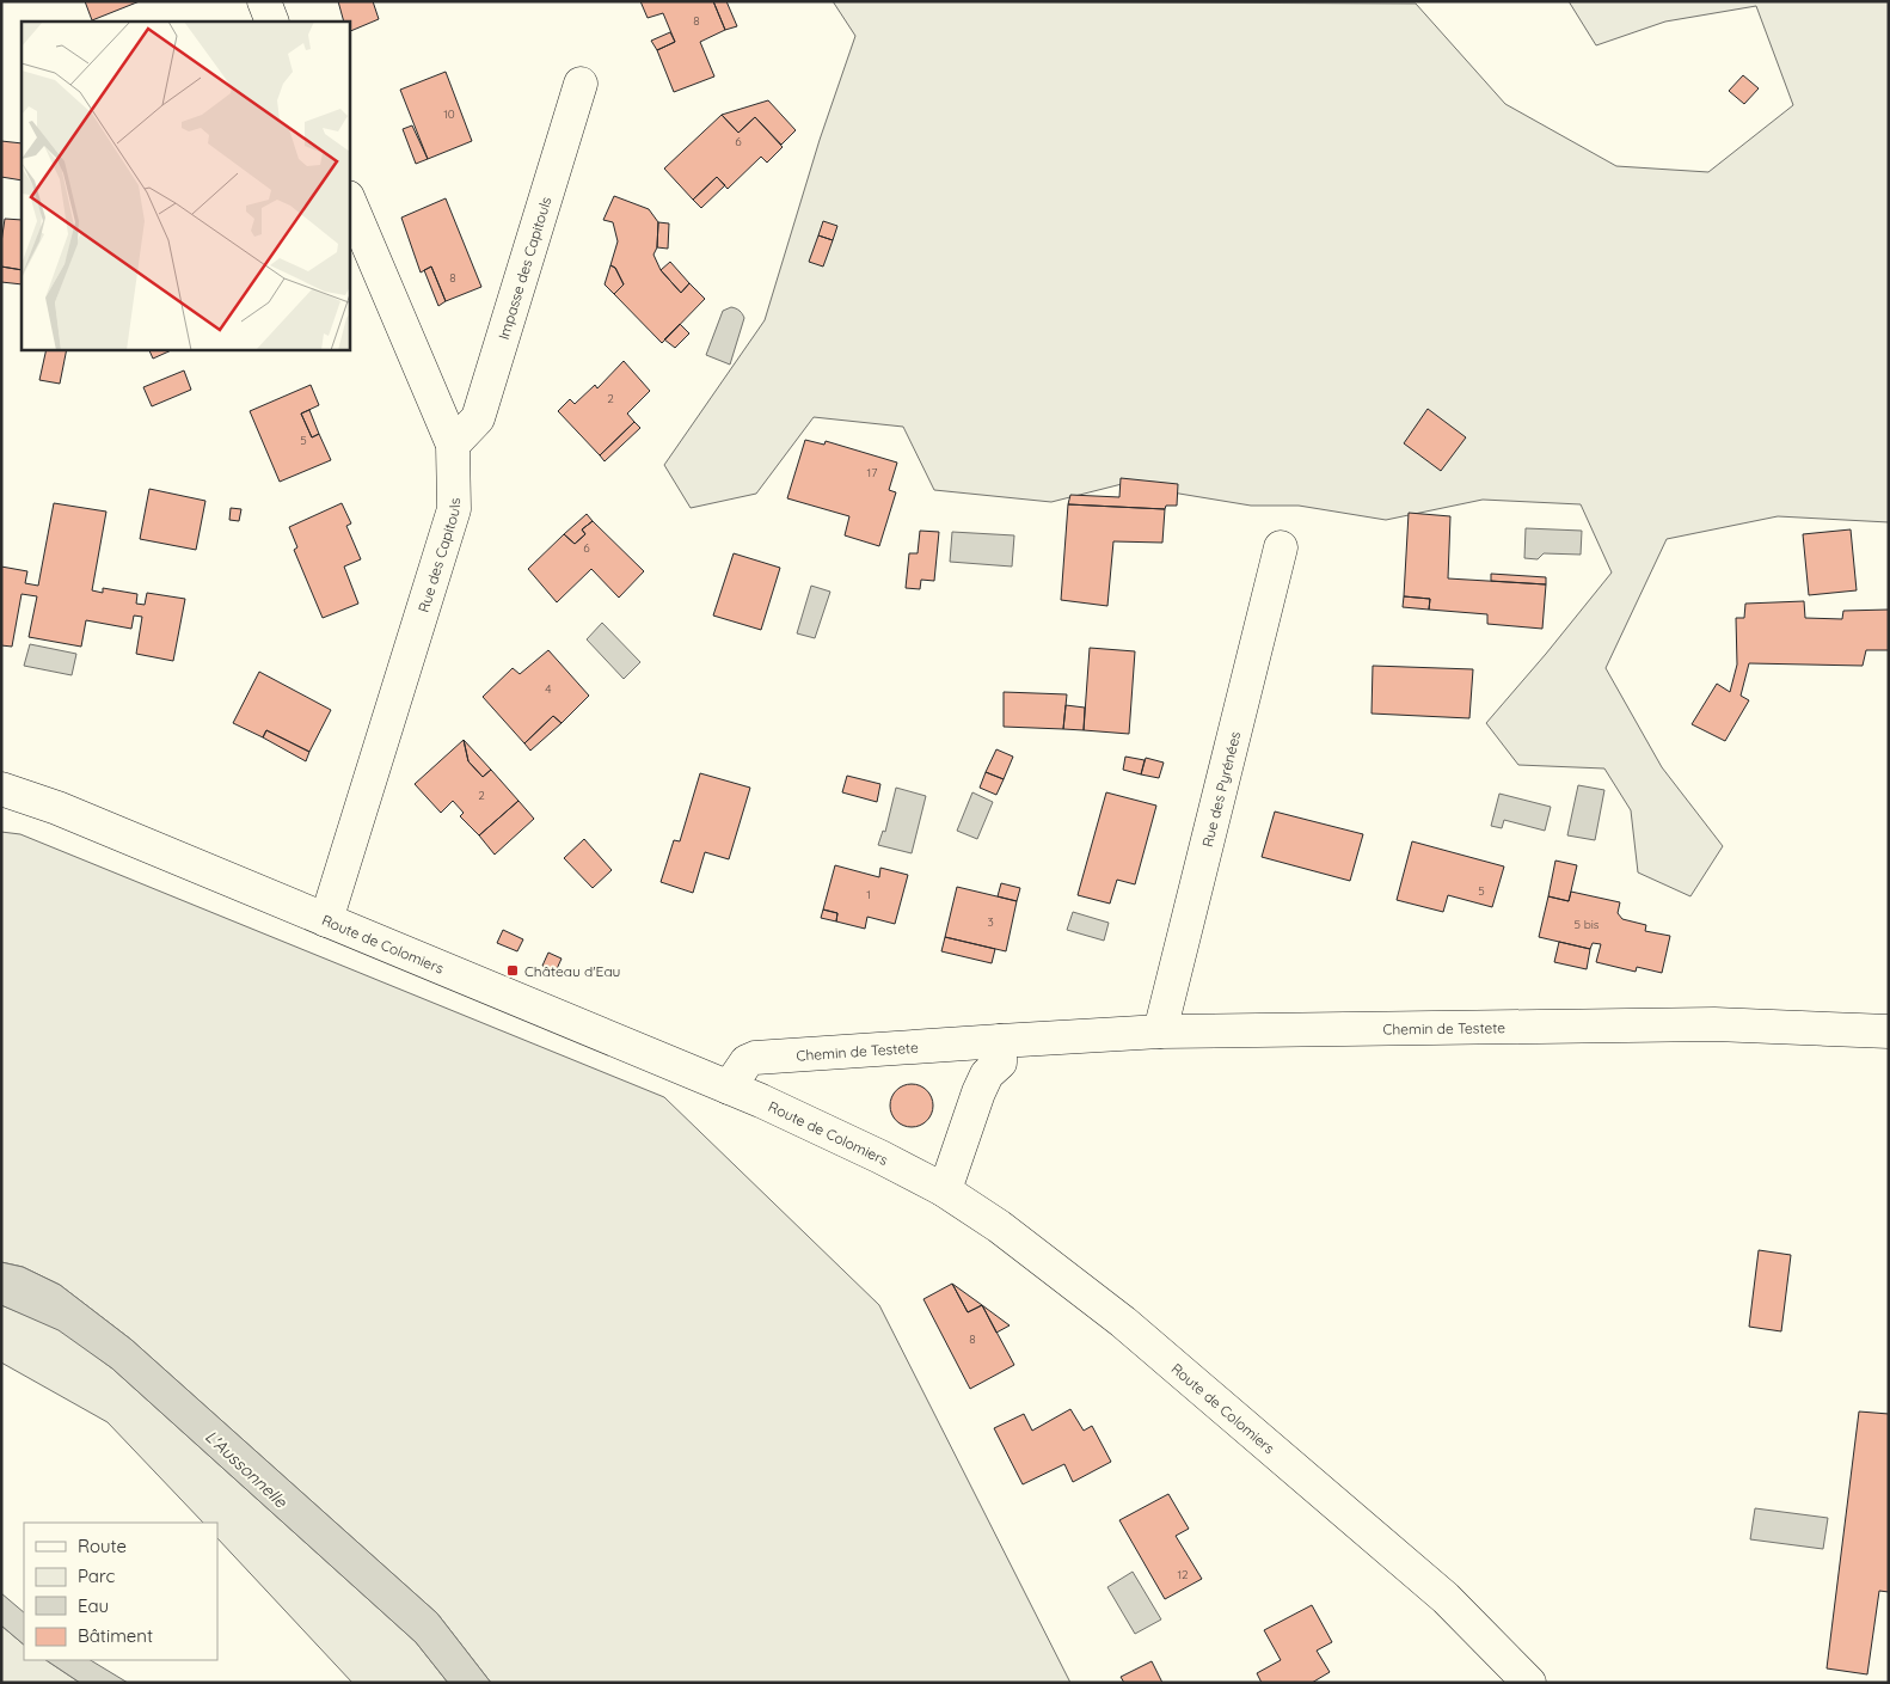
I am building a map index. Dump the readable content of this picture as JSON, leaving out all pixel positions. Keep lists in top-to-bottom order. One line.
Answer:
{"streets":{"street":["Impasse des Capitouls","Rue des Capitouls","Rue des Pyrénées","Route de Colomiers","Chemin de Testete"]},"crossings":[["Impasse des Capitouls","Rue des Capitouls"],["Rue des Capitouls","Route de Colomiers"],["Rue des Pyrénées","Chemin de Testete"],["Route de Colomiers","Chemin de Testete"]],"water":["L'Aussonnelle"],"places":{"transit":["Château d'Eau"]},"house_numbers":["8","10","6","8","2","5","17","6","4","2","5","1","3","5 bis","8","12"],"legend":["Route","Parc","Eau","Bâtiment"]}
